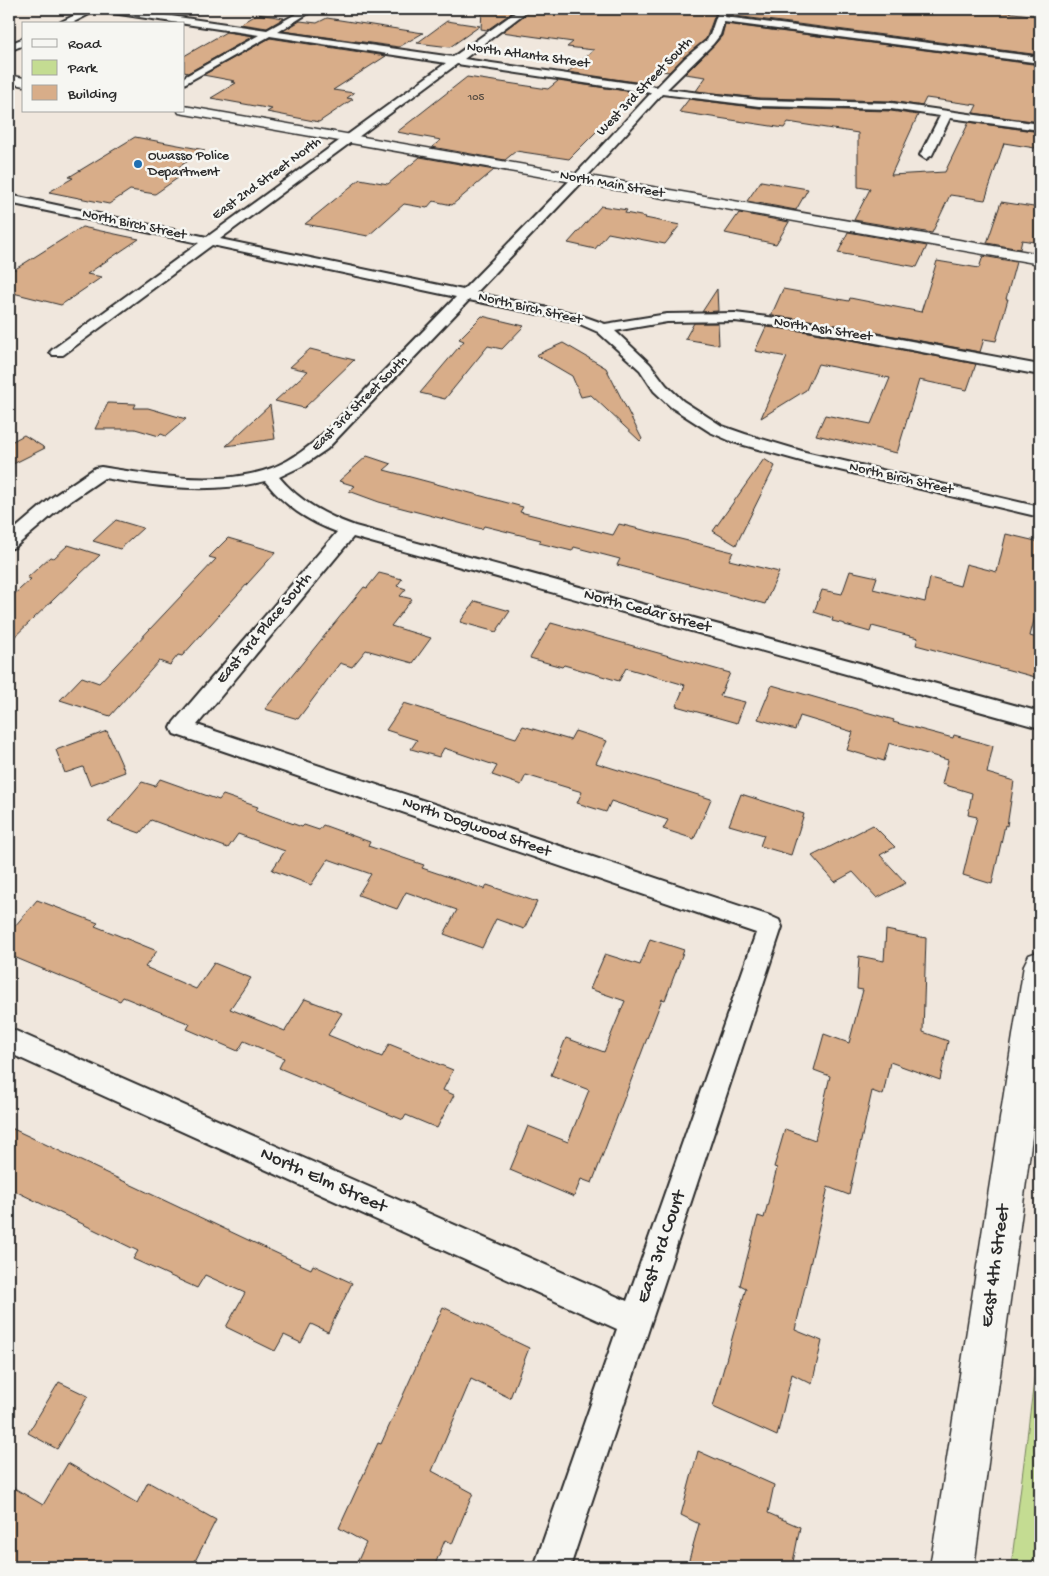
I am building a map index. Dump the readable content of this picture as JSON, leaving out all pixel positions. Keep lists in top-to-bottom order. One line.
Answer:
{"streets":{"main road":["North Main Street","East 4th Street"],"street":["North Atlanta Street","West 3rd Street South","East 2nd Street North","North Birch Street","North Ash Street","East 3rd Street South","North Cedar Street","East 3rd Place South","North Dogwood Street","North Elm Street","East 3rd Court"]},"crossings":[["North Atlanta Street","West 3rd Street South"],["North Atlanta Street","East 2nd Street North"],["West 3rd Street South","North Main Street"],["West 3rd Street South","East 3rd Street South"],["East 2nd Street North","North Main Street"],["East 2nd Street North","North Birch Street"],["North Main Street","East 3rd Street South"],["North Birch Street","North Ash Street"],["North Birch Street","East 3rd Street South"],["East 3rd Street South","North Cedar Street"],["North Cedar Street","East 3rd Place South"],["East 3rd Place South","North Dogwood Street"],["North Dogwood Street","East 3rd Court"],["North Elm Street","East 3rd Court"]],"places":["Owasso Police Department"],"house_numbers":["105"],"legend":["Road","Park","Building"]}
